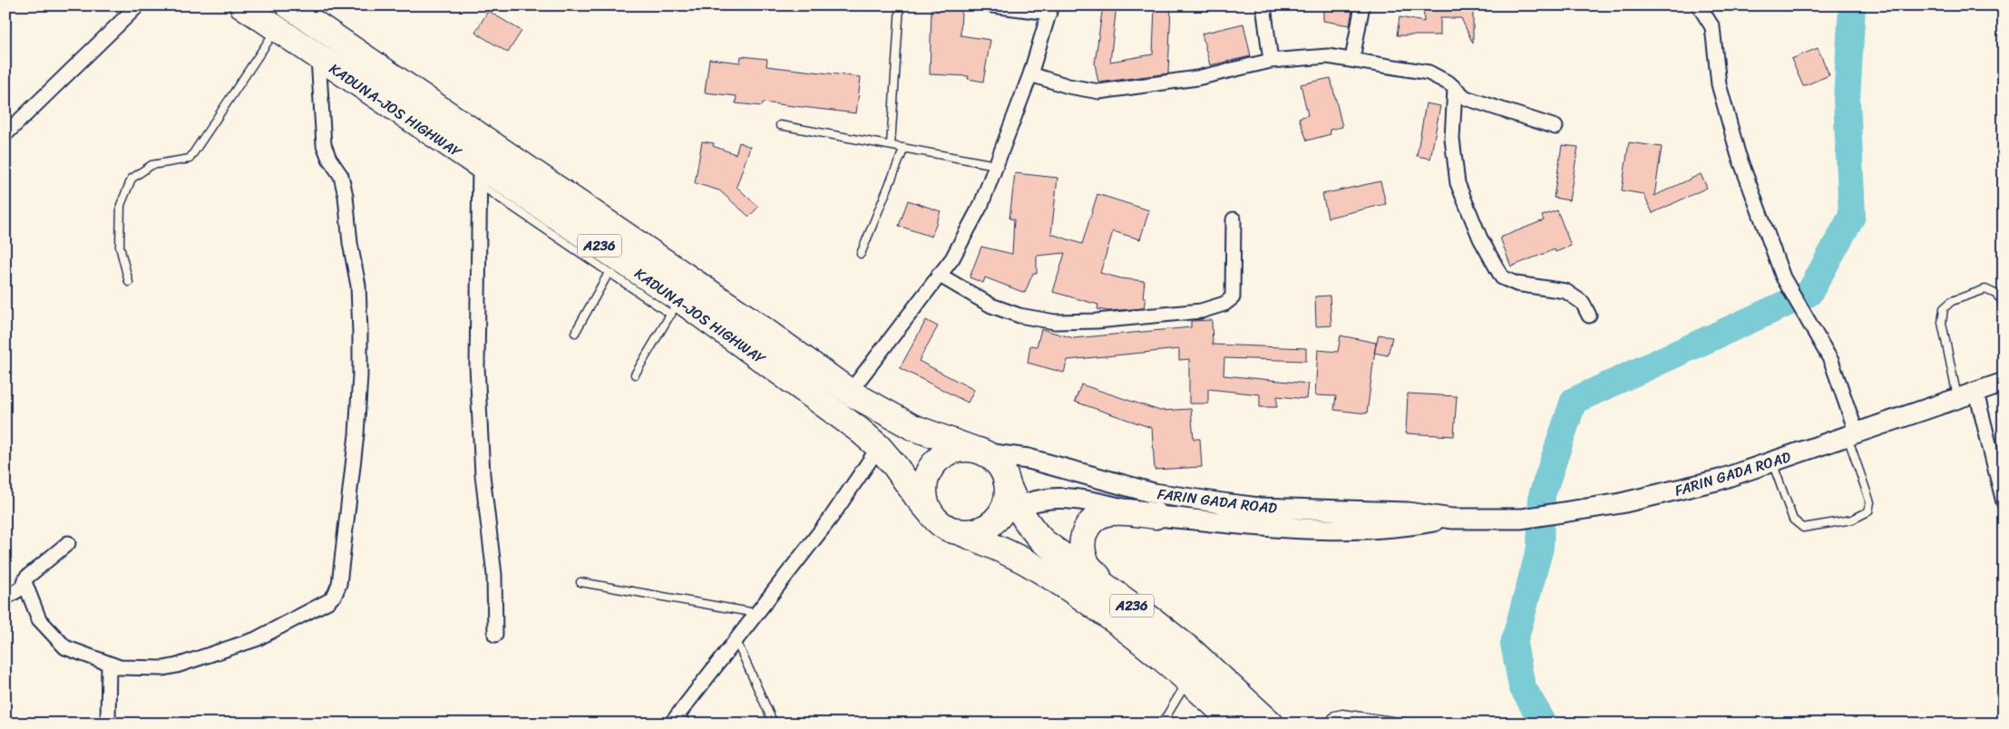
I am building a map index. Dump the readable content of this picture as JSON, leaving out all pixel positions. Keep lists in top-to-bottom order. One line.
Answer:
{"streets":{"highway":["KADUNA-JOS HIGHWAY","A236"],"main road":["FARIN GADA ROAD"]},"crossings":[["KADUNA-JOS HIGHWAY","A236"],["KADUNA-JOS HIGHWAY","FARIN GADA ROAD"],["A236","FARIN GADA ROAD"]]}
